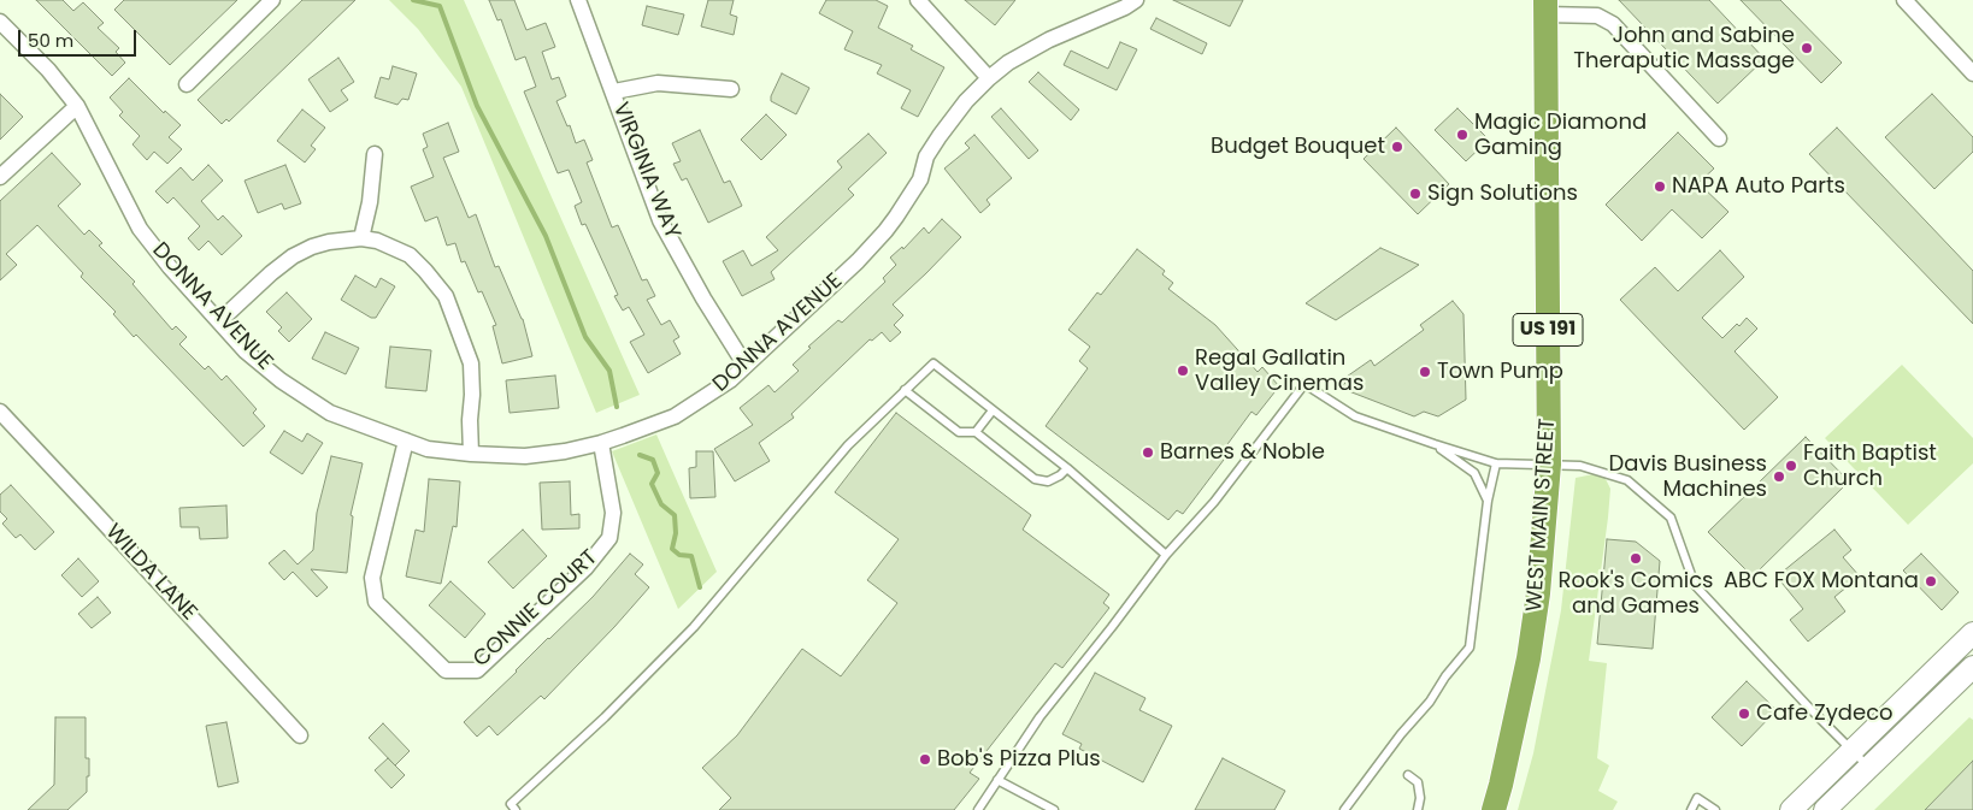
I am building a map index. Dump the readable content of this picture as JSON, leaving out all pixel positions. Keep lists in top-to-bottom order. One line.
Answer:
{"streets":{"highway":["US 191","WEST MAIN STREET"],"street":["VIRGINIA WAY","DONNA AVENUE","WILDA LANE","CONNIE COURT"]},"crossings":[["VIRGINIA WAY","DONNA AVENUE"],["DONNA AVENUE","CONNIE COURT"]],"places":["John and Sabine Theraputic Massage","Magic Diamond Gaming","Budget Bouquet","NAPA Auto Parts","Sign Solutions","Regal Gallatin Valley Cinemas","Town Pump","Barnes & Noble","Faith Baptist Church","Davis Business Machines","Rook's Comics and Games","ABC FOX Montana","Cafe Zydeco","Bob's Pizza Plus"],"scale_bar":"50 m"}
